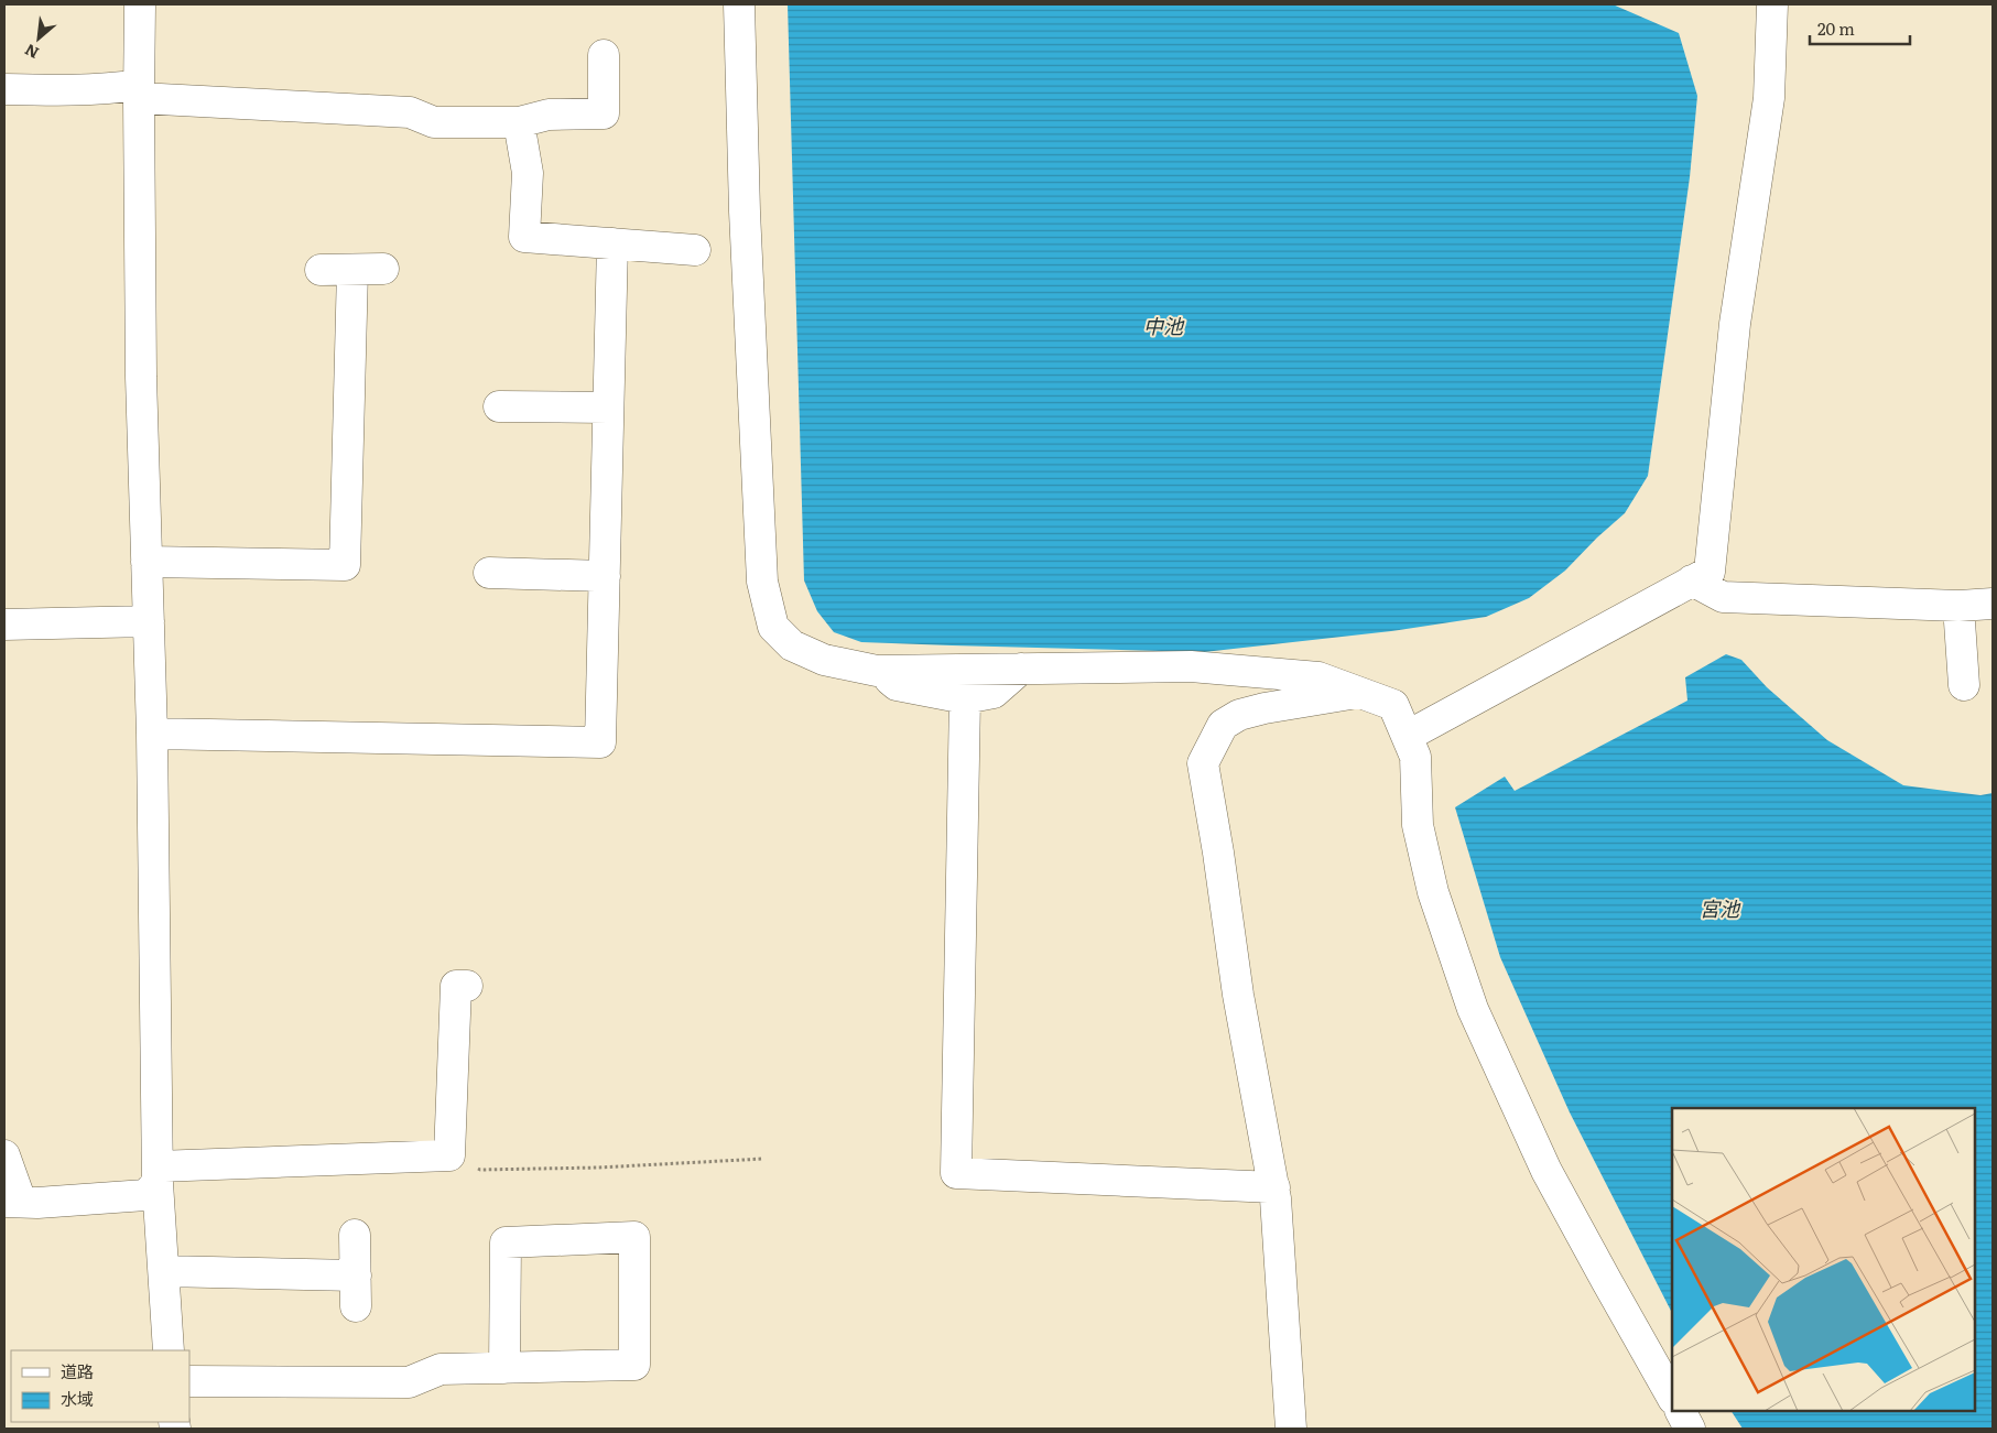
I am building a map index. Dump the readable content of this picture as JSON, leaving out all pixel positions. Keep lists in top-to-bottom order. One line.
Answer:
{"water":["中池","宮池"],"legend":["道路","水域"],"scale_bar":"20 m","north":"bottom left"}
